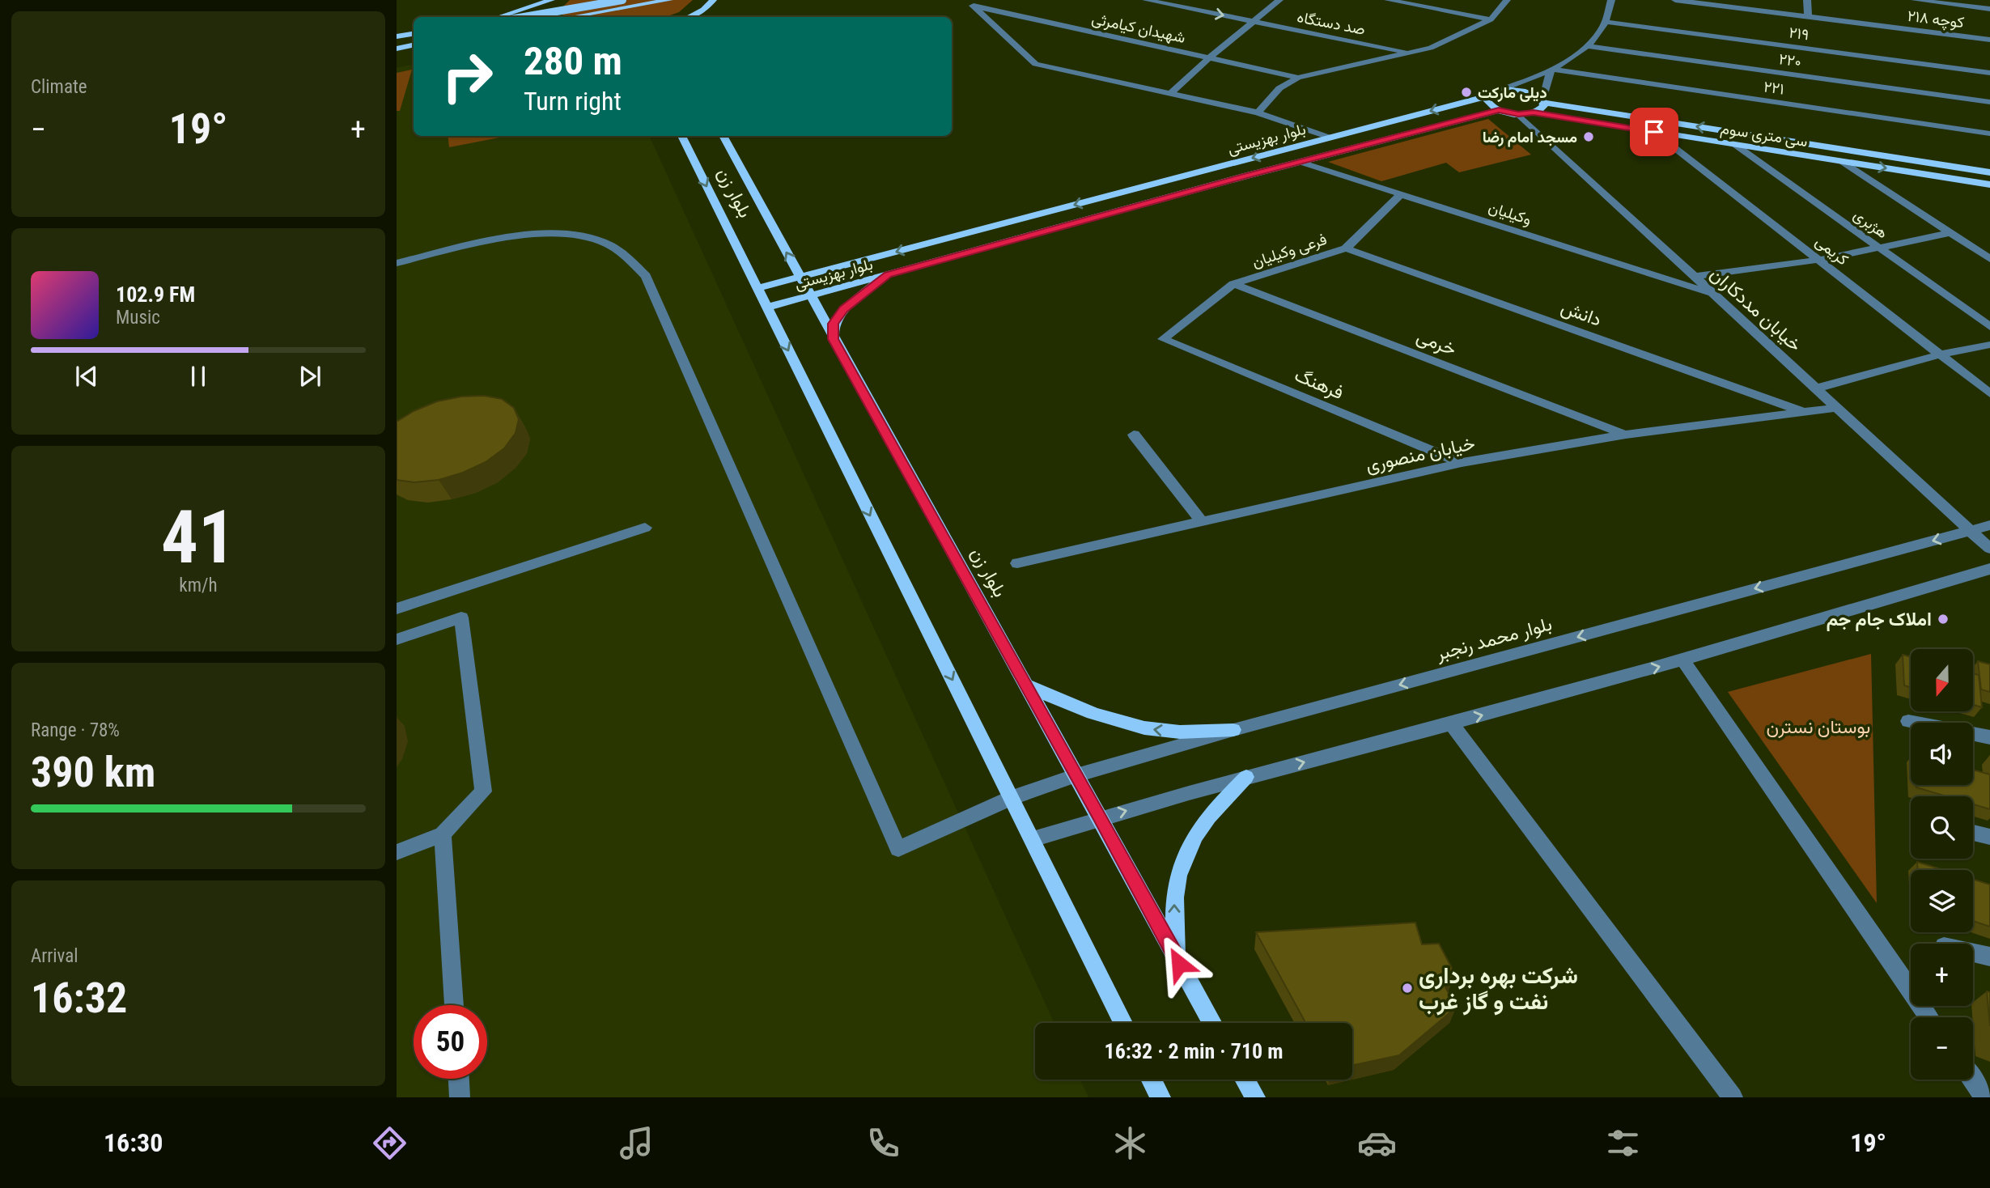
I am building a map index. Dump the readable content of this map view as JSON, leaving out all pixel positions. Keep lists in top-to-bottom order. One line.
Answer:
{"streets":{"main road":["سی متری سوم","بلوار بهزیستی","بلوار زن"],"street":["کوچه ۲۱۸","صد دستگاه","شهیدان کیامرثی","۲۱۹","۲۲۰","۲۲۱","وکیلیان","هژبری","فرعی وکیلیان","کریمی","خیابان مددکاران","دانش","خرمی","فرهنگ","خیابان منصوری","بلوار محمد رنجبر"]},"crossings":[["سی متری سوم","بلوار بهزیستی"],["سی متری سوم","هژبری"],["سی متری سوم","کریمی"],["سی متری سوم","خیابان مددکاران"],["بلوار بهزیستی","بلوار زن"],["بلوار بهزیستی","وکیلیان"],["بلوار زن","بلوار محمد رنجبر"],["وکیلیان","فرعی وکیلیان"],["وکیلیان","خیابان مددکاران"],["فرعی وکیلیان","دانش"],["فرعی وکیلیان","خرمی"],["فرعی وکیلیان","فرهنگ"],["خیابان مددکاران","خیابان منصوری"],["خیابان مددکاران","بلوار محمد رنجبر"],["دانش","خیابان منصوری"],["خرمی","فرهنگ"],["خرمی","خیابان منصوری"],["فرهنگ","خیابان منصوری"]],"parks":["بوستان نسترن"],"places":["دیلی مارکت","مسجد امام رضا","املاک جام جم","شرکت بهره برداری نفت و گاز غرب"],"north":"bottom","page":{"tile":["Climate",["41","km/h"],["Range · 78%","390 km"],["Arrival","16:32"]],"turn":["280 m","Turn right"],"heat":["−","19°","+"],"song":["102.9 FM","Music"],"map_buttons":["+","−"],"limit":"50","trip":"16:32 · 2 min · 710 m","tabs":["16:30","19°"]}}
